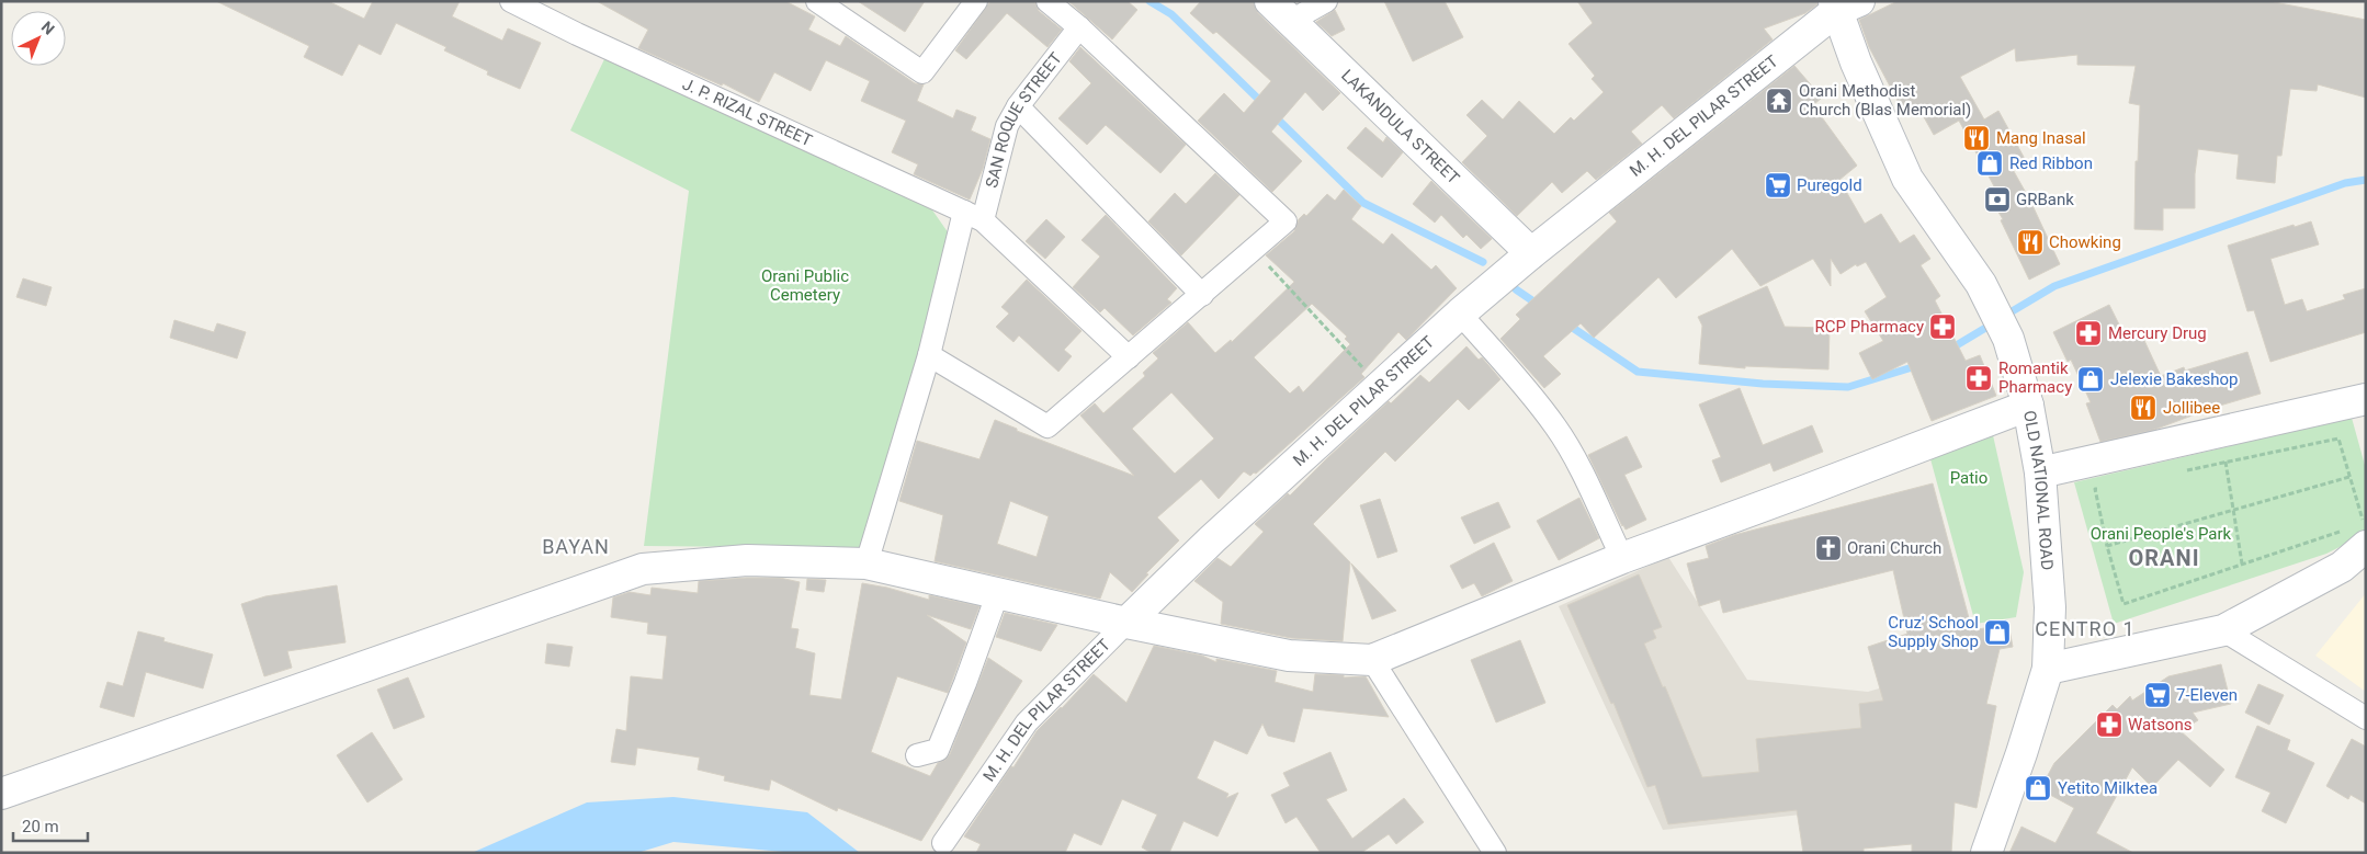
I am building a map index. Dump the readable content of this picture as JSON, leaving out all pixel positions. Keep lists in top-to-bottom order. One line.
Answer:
{"streets":{"street":["J. P. RIZAL STREET","M. H. DEL PILAR STREET","SAN ROQUE STREET","LAKANDULA STREET","OLD NATIONAL ROAD"]},"crossings":[["J. P. RIZAL STREET","SAN ROQUE STREET"],["M. H. DEL PILAR STREET","LAKANDULA STREET"],["M. H. DEL PILAR STREET","OLD NATIONAL ROAD"]],"districts":["BAYAN","ORANI","CENTRO 1"],"parks":["Orani Public Cemetery","Patio","Orani People's Park"],"places":{"temple":["Orani Methodist Church (Blas Memorial)"],"restaurant":["Mang Inasal","Chowking","Jollibee"],"shop":["Red Ribbon","Jelexie Bakeshop","Cruz' School Supply Shop","Yetito Milktea"],"supermarket":["Puregold","7-Eleven"],"bank":["GRBank"],"pharmacy":["RCP Pharmacy","Mercury Drug","Romantik Pharmacy","Watsons"],"church":["Orani Church"]},"scale_bar":"20 m","north":"top right"}
